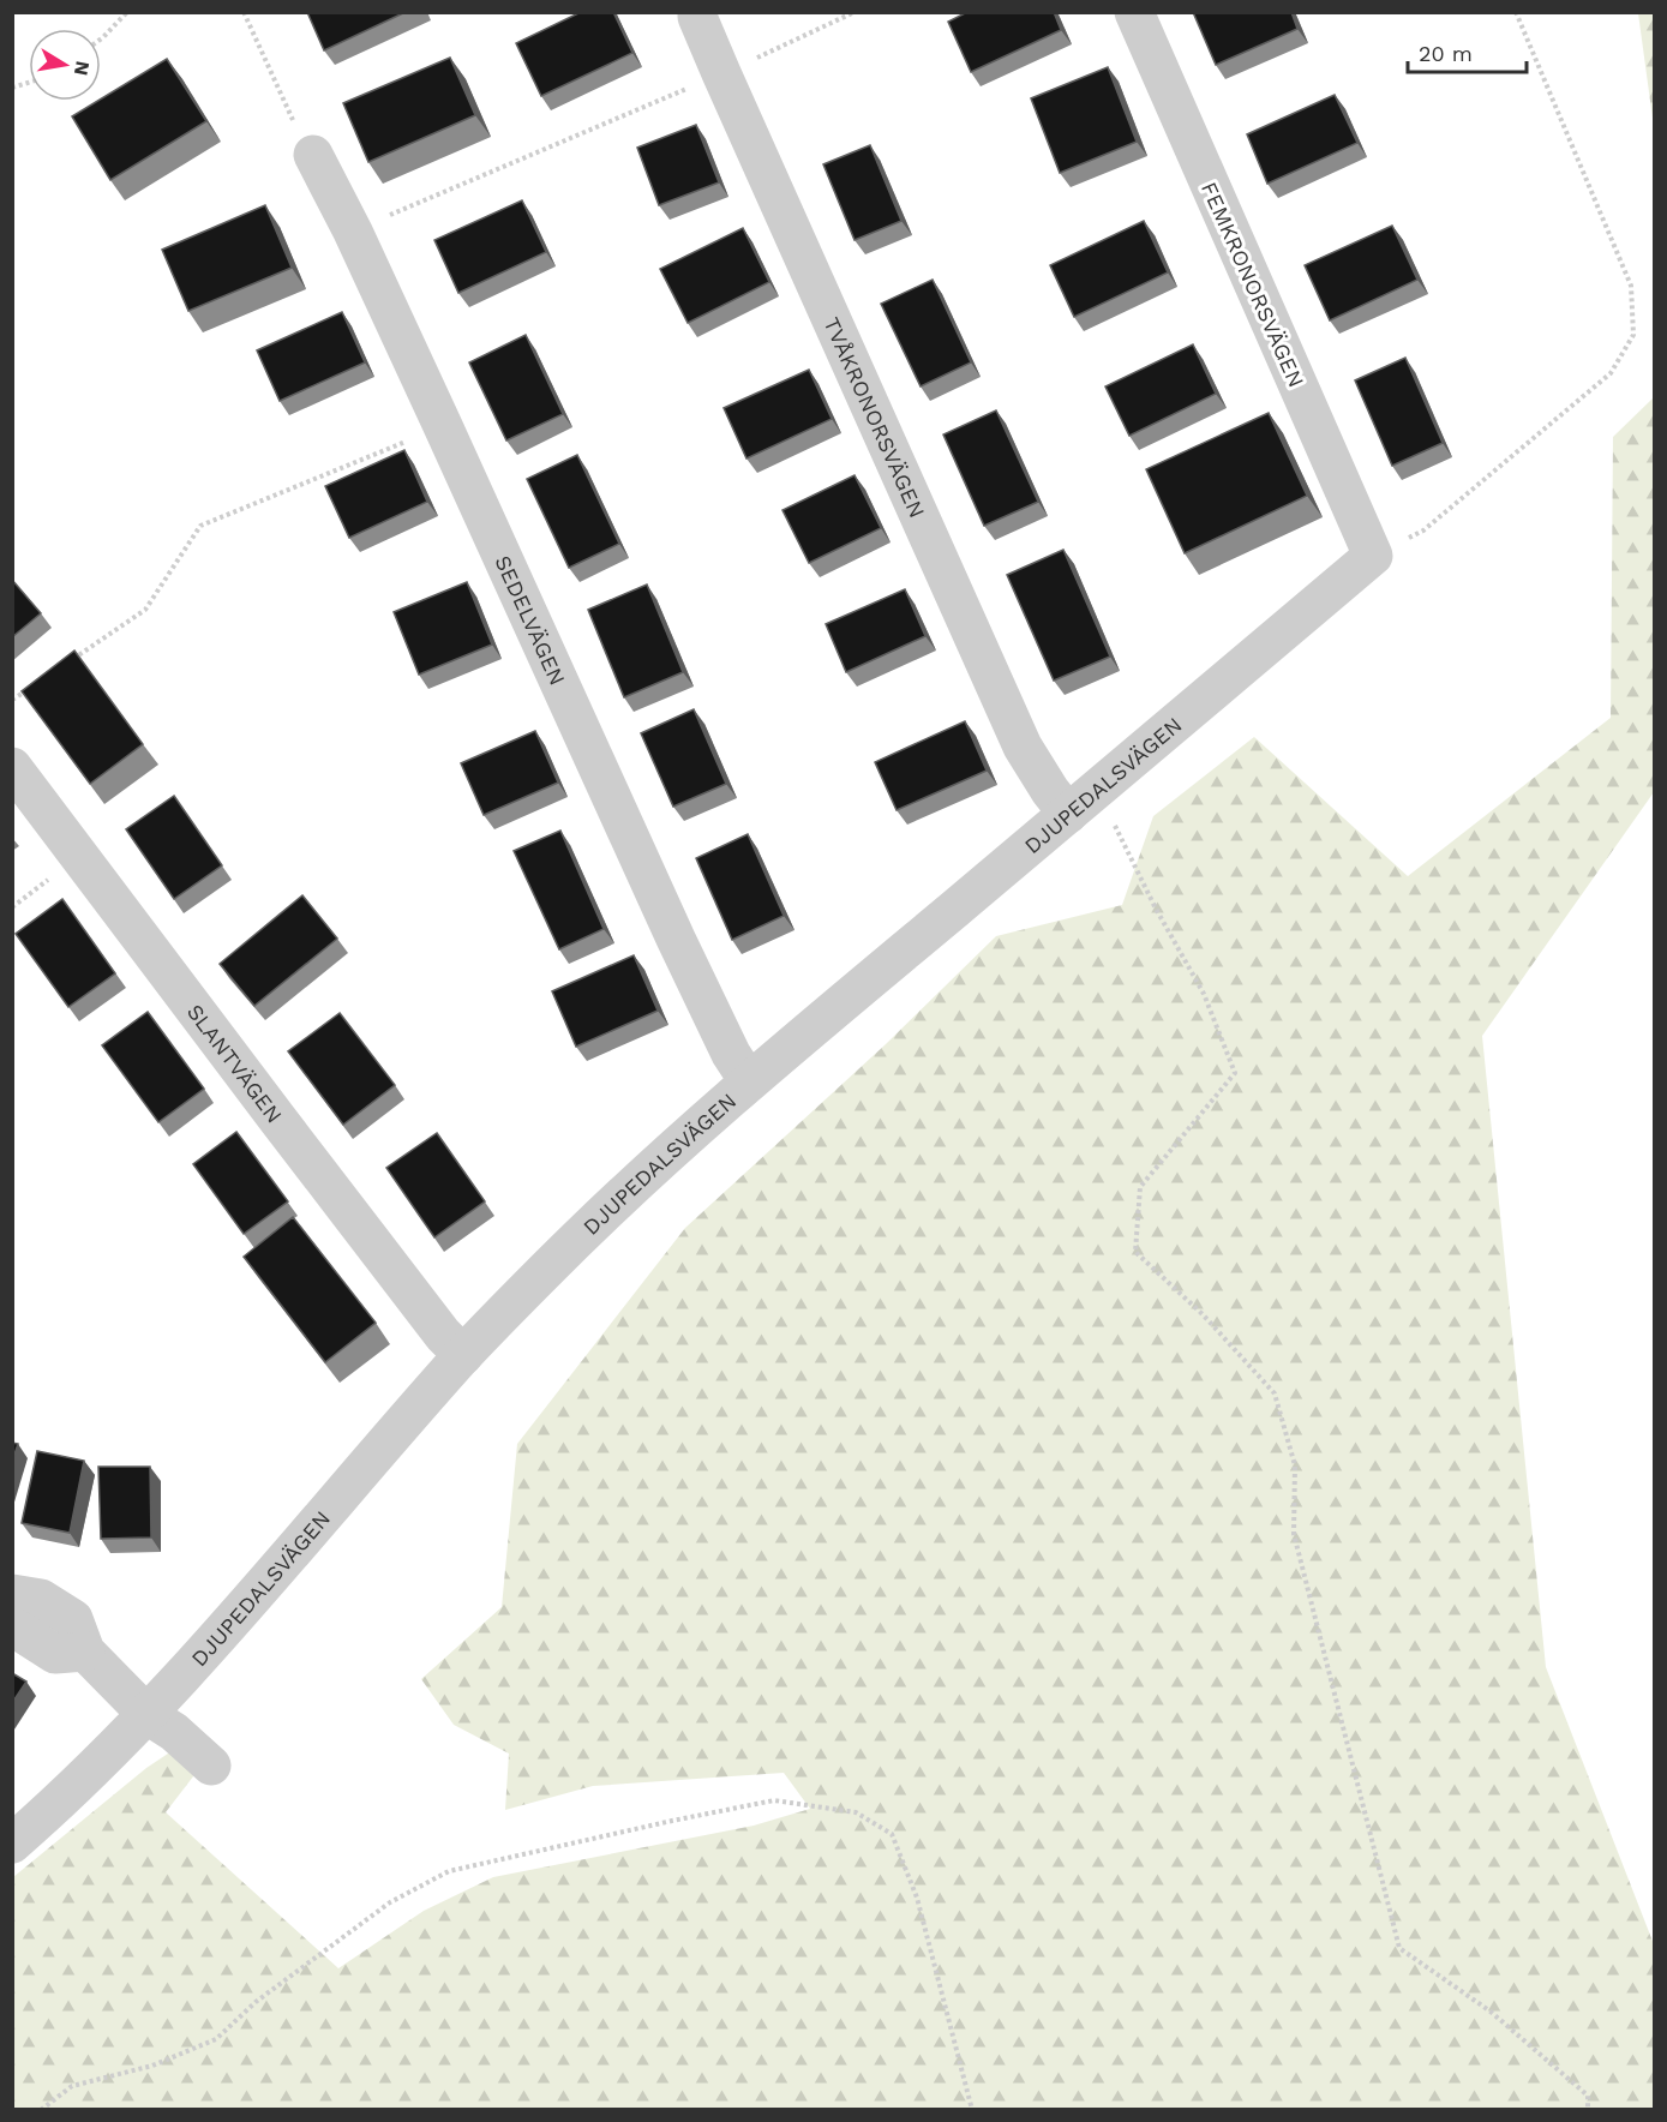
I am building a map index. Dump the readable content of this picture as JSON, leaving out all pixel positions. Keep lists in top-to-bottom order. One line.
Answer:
{"streets":{"street":["FEMKRONORSVÄGEN","TVÅKRONORSVÄGEN","SEDELVÄGEN","DJUPEDALSVÄGEN","SLANTVÄGEN"]},"crossings":[["FEMKRONORSVÄGEN","DJUPEDALSVÄGEN"],["TVÅKRONORSVÄGEN","DJUPEDALSVÄGEN"],["SEDELVÄGEN","DJUPEDALSVÄGEN"],["DJUPEDALSVÄGEN","SLANTVÄGEN"]],"scale_bar":"20 m","north":"right"}
